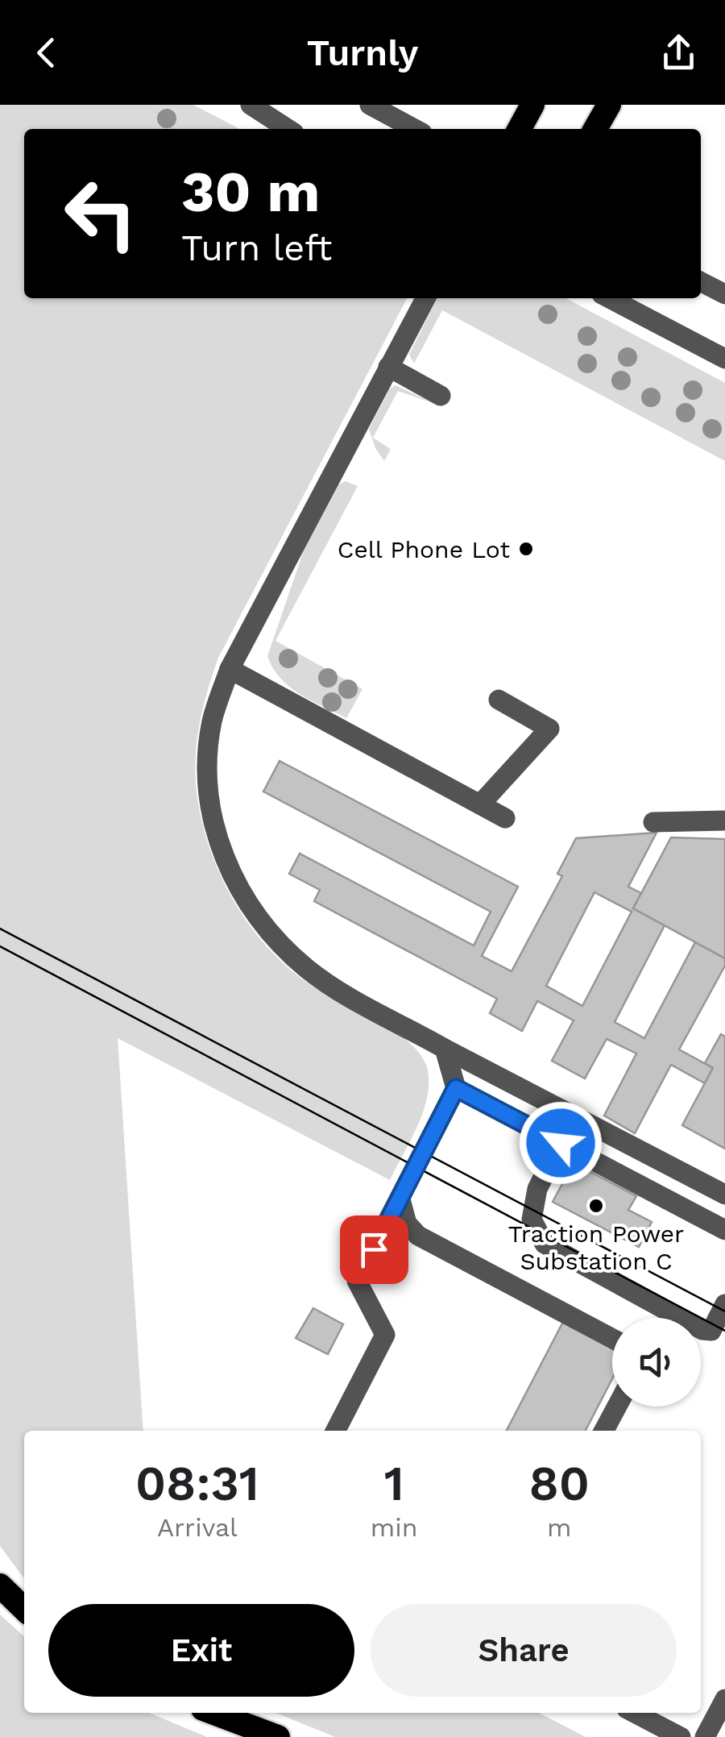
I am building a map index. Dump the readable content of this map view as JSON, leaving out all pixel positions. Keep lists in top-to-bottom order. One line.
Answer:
{"places":["Cell Phone Lot","Traction Power Substation C"],"page":{"header":"Turnly","turn":["30 m","Turn left"],"eta":["08:31","Arrival","1","min","80","m"],"buttons":["Exit","Share"]}}
